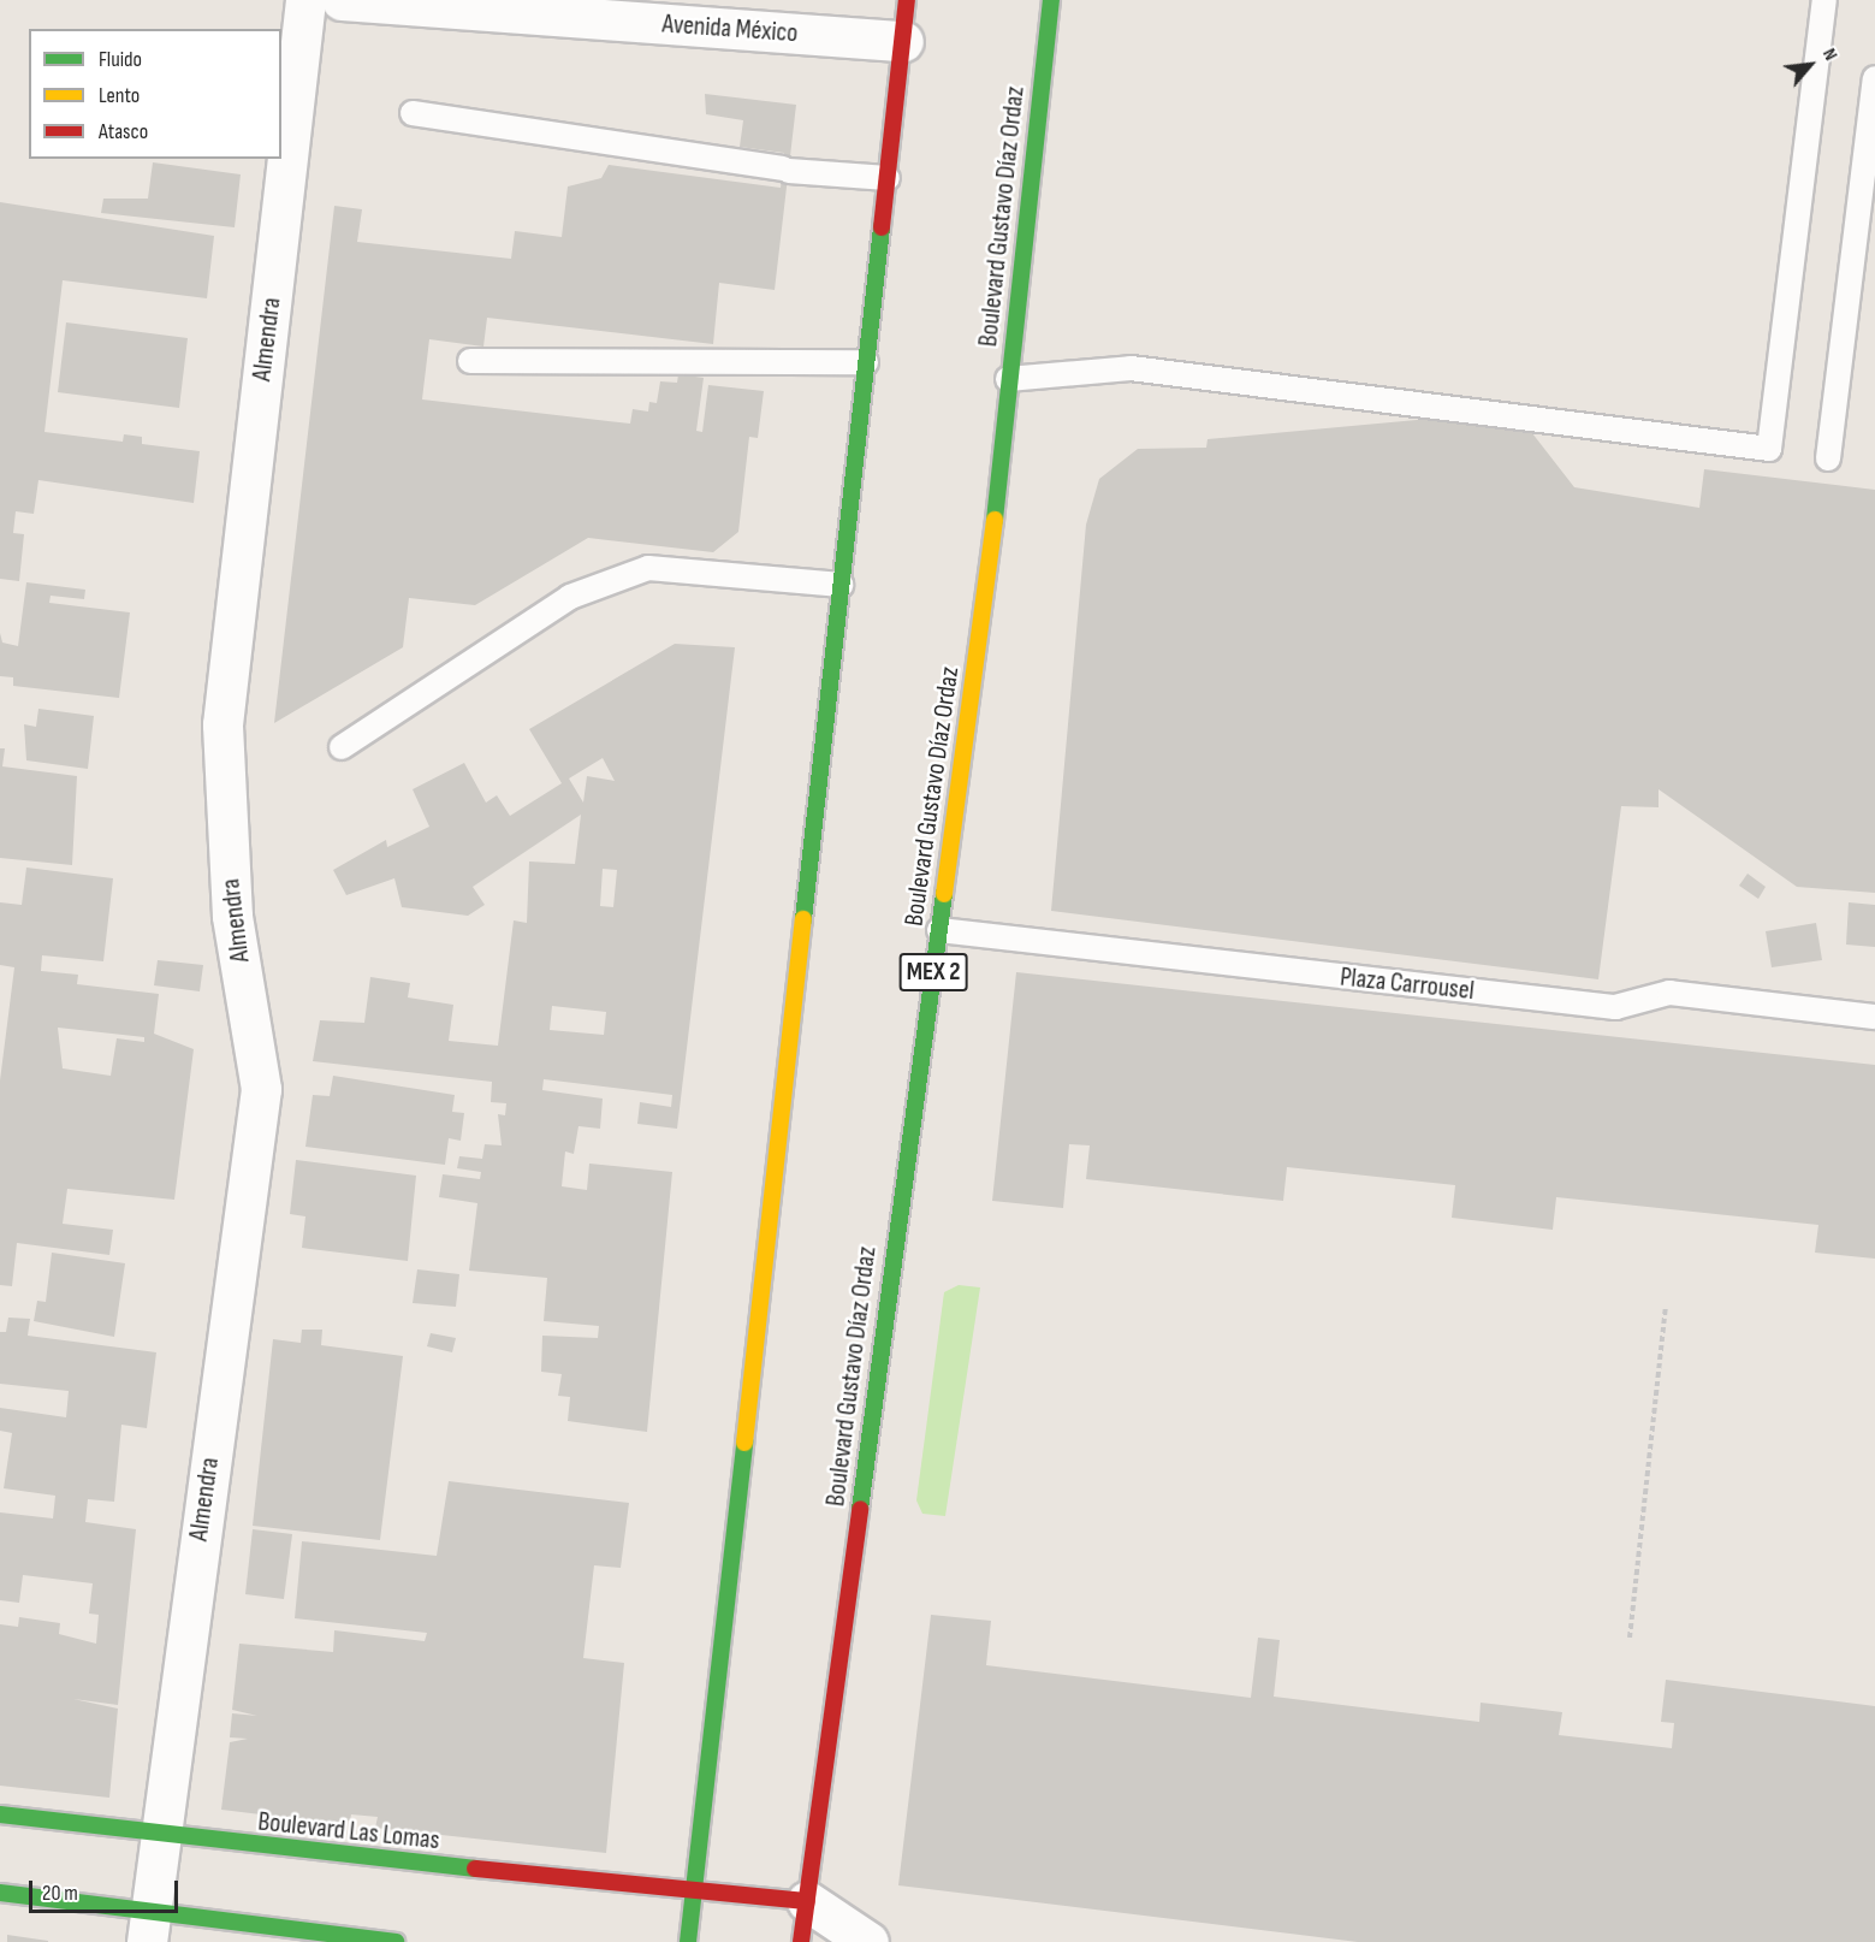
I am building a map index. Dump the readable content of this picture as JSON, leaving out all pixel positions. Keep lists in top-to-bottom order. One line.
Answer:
{"streets":{"main road":["Boulevard Gustavo Díaz Ordaz","MEX 2","Boulevard Las Lomas"],"street":["Avenida México","Almendra"],"lane":["Plaza Carrousel"]},"crossings":[["Boulevard Gustavo Díaz Ordaz","Plaza Carrousel"],["Boulevard Gustavo Díaz Ordaz","Boulevard Las Lomas"],["Almendra","Boulevard Las Lomas"]],"legend":["Fluido","Lento","Atasco"],"scale_bar":"20 m","north":"top right"}
